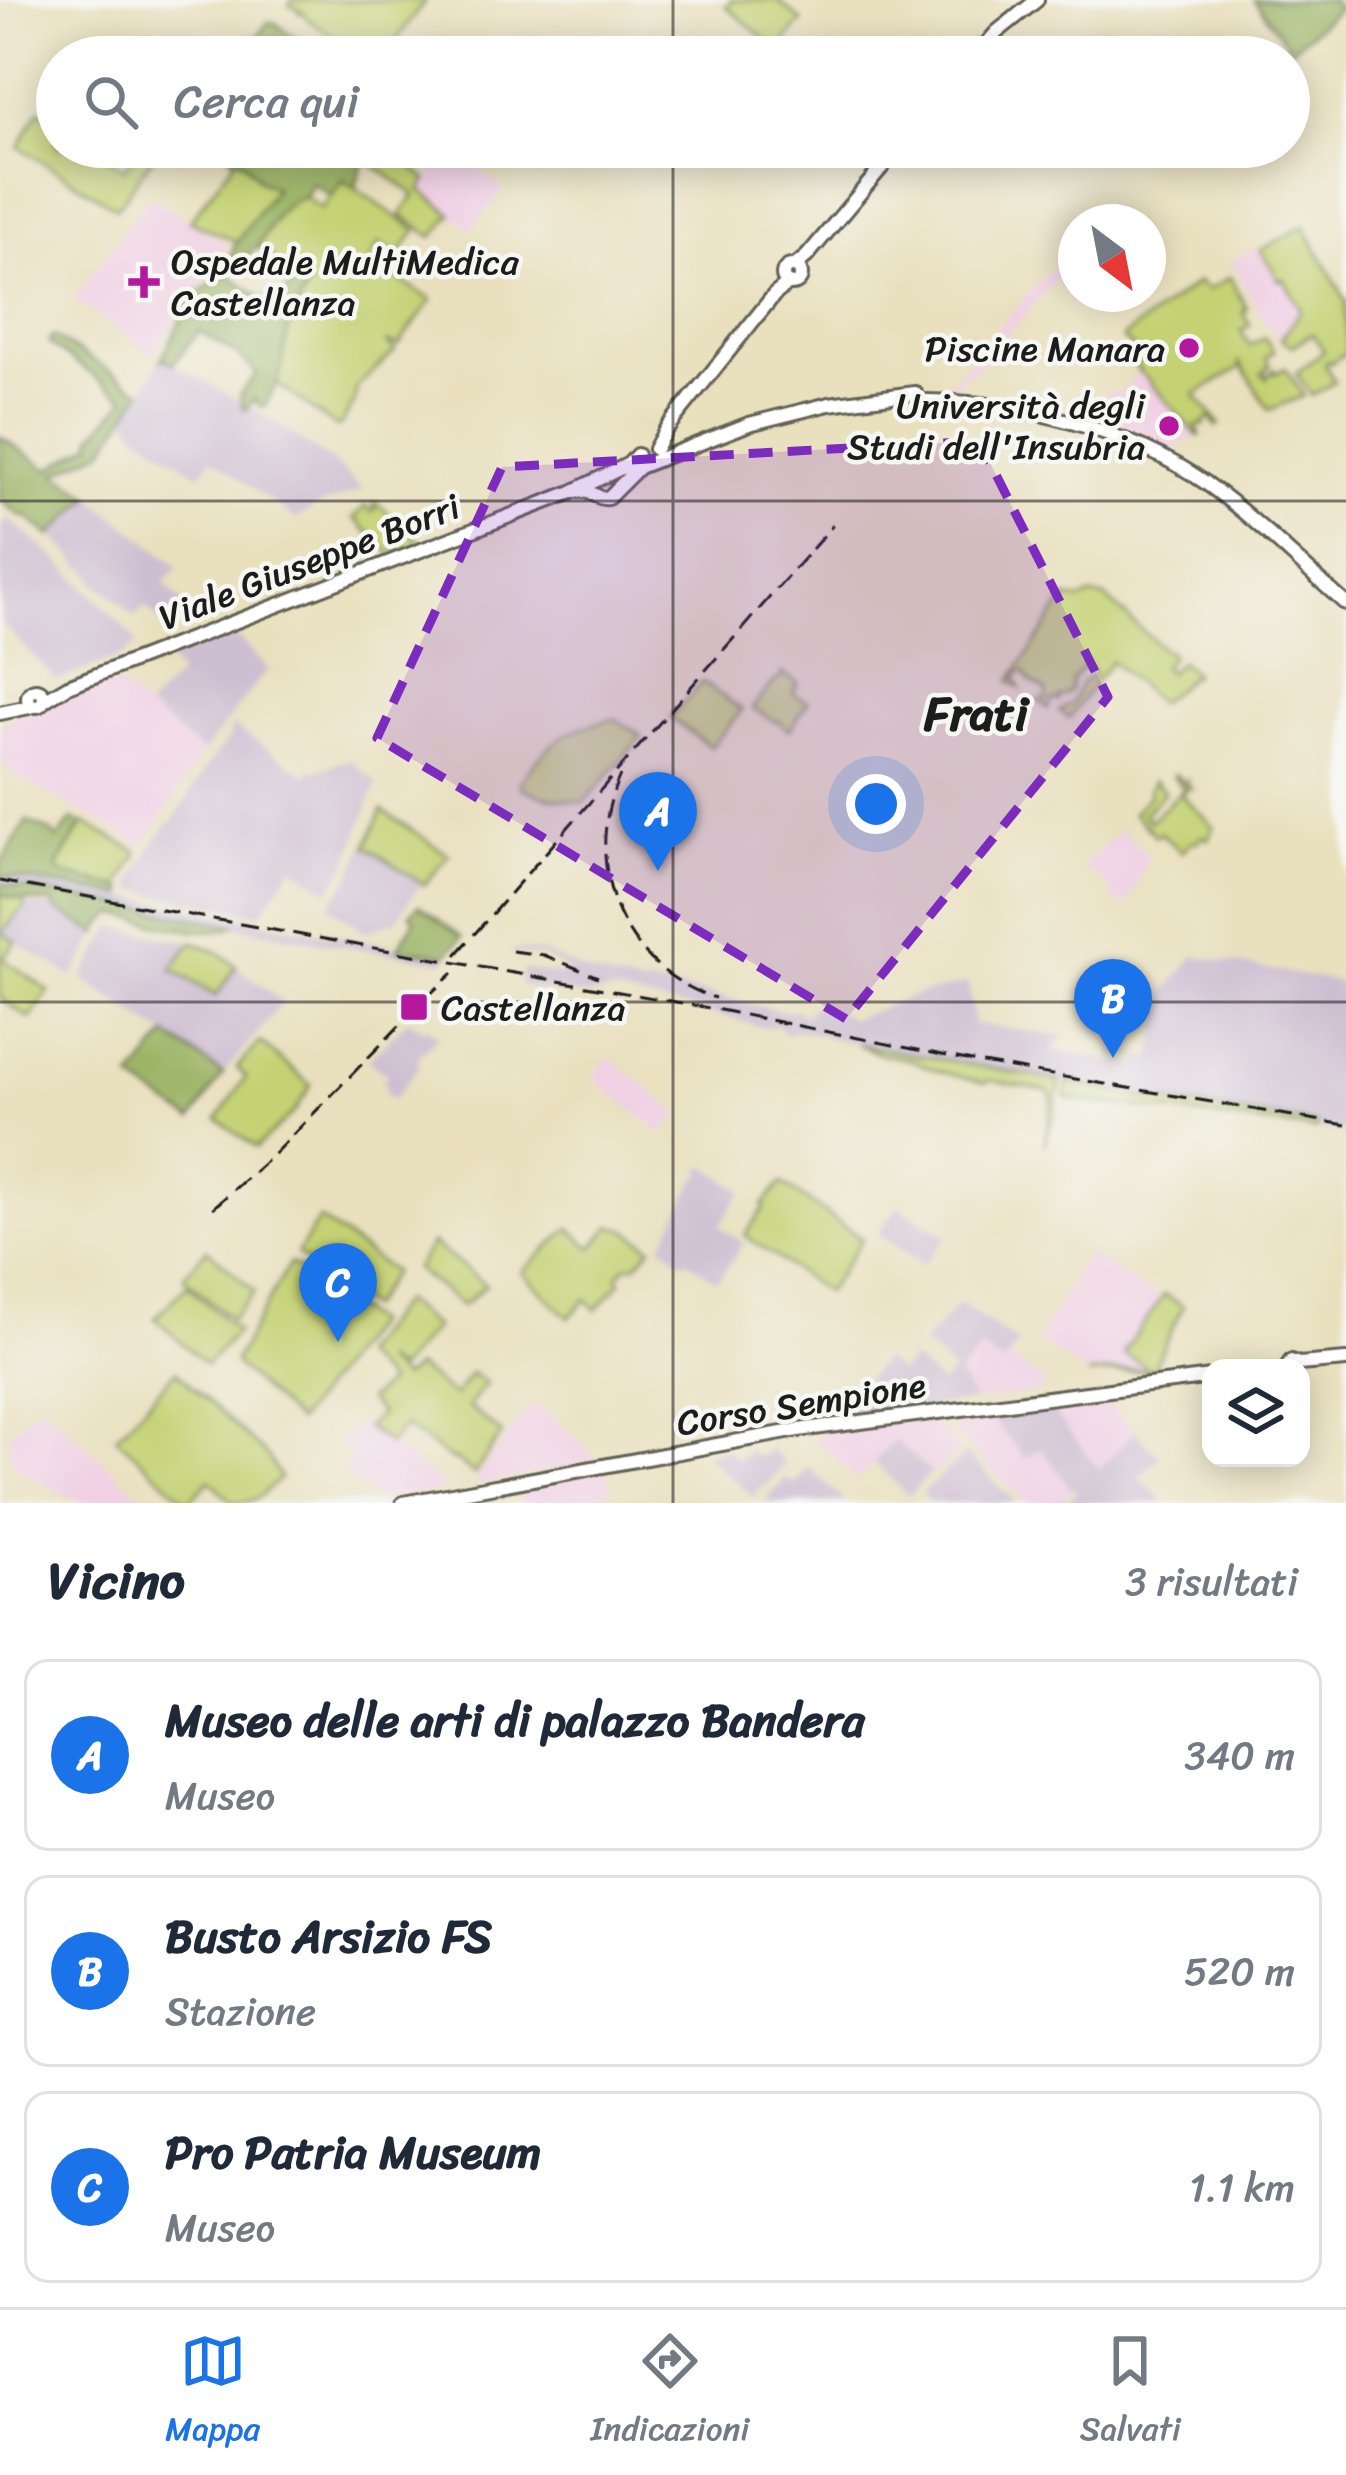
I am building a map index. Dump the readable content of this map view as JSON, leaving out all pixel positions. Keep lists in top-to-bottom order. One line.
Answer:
{"streets":{"main road":["Viale Giuseppe Borri","Corso Sempione"]},"districts":["Frati"],"places":{"health":["Ospedale MultiMedica Castellanza"],"other":["Piscine Manara","Università degli Studi dell'Insubria"],"transit":["Castellanza"]},"north":"bottom right","page":{"search":"Cerca qui","pins":["A","B","C"],"heading":["Vicino","3 risultati"],"list":[{"mark":"A","name":"Museo delle arti di palazzo Bandera","note":"Museo","value":"340 m"},{"mark":"B","name":"Busto Arsizio FS","note":"Stazione","value":"520 m"},{"mark":"C","name":"Pro Patria Museum","note":"Museo","value":"1.1 km"}],"nav":["Mappa","Indicazioni","Salvati"]}}
